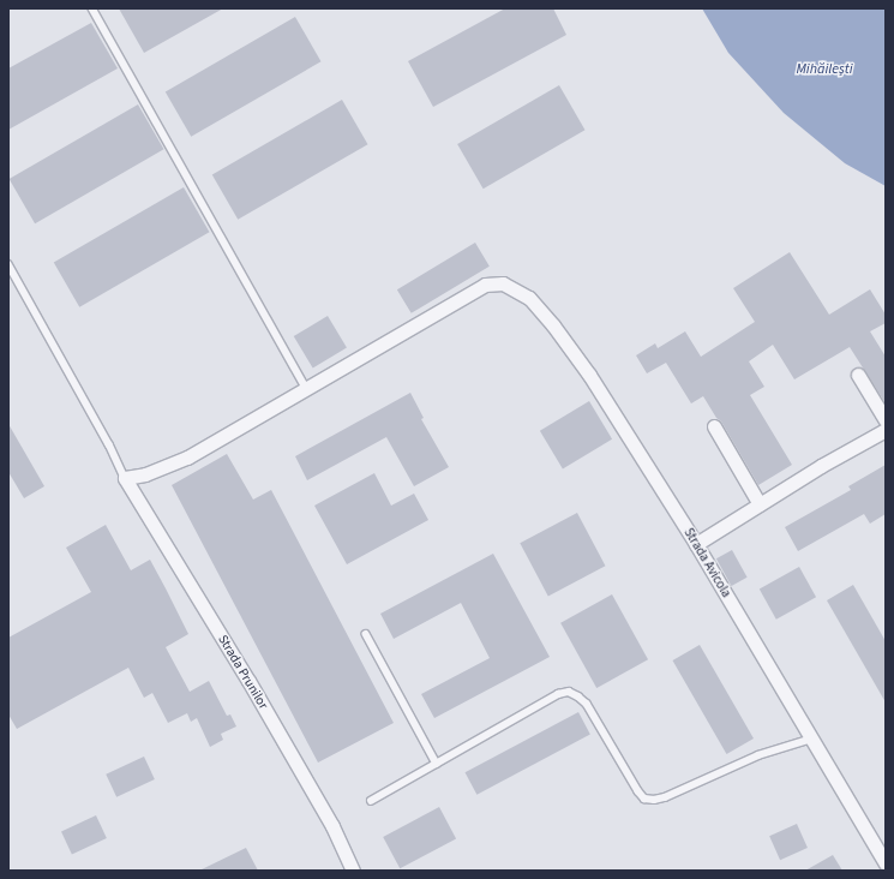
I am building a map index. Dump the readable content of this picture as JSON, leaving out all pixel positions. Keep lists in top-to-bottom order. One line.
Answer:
{"streets":{"street":["Strada Avicola","Strada Prunilor"]},"water":["Mihăilești"]}
